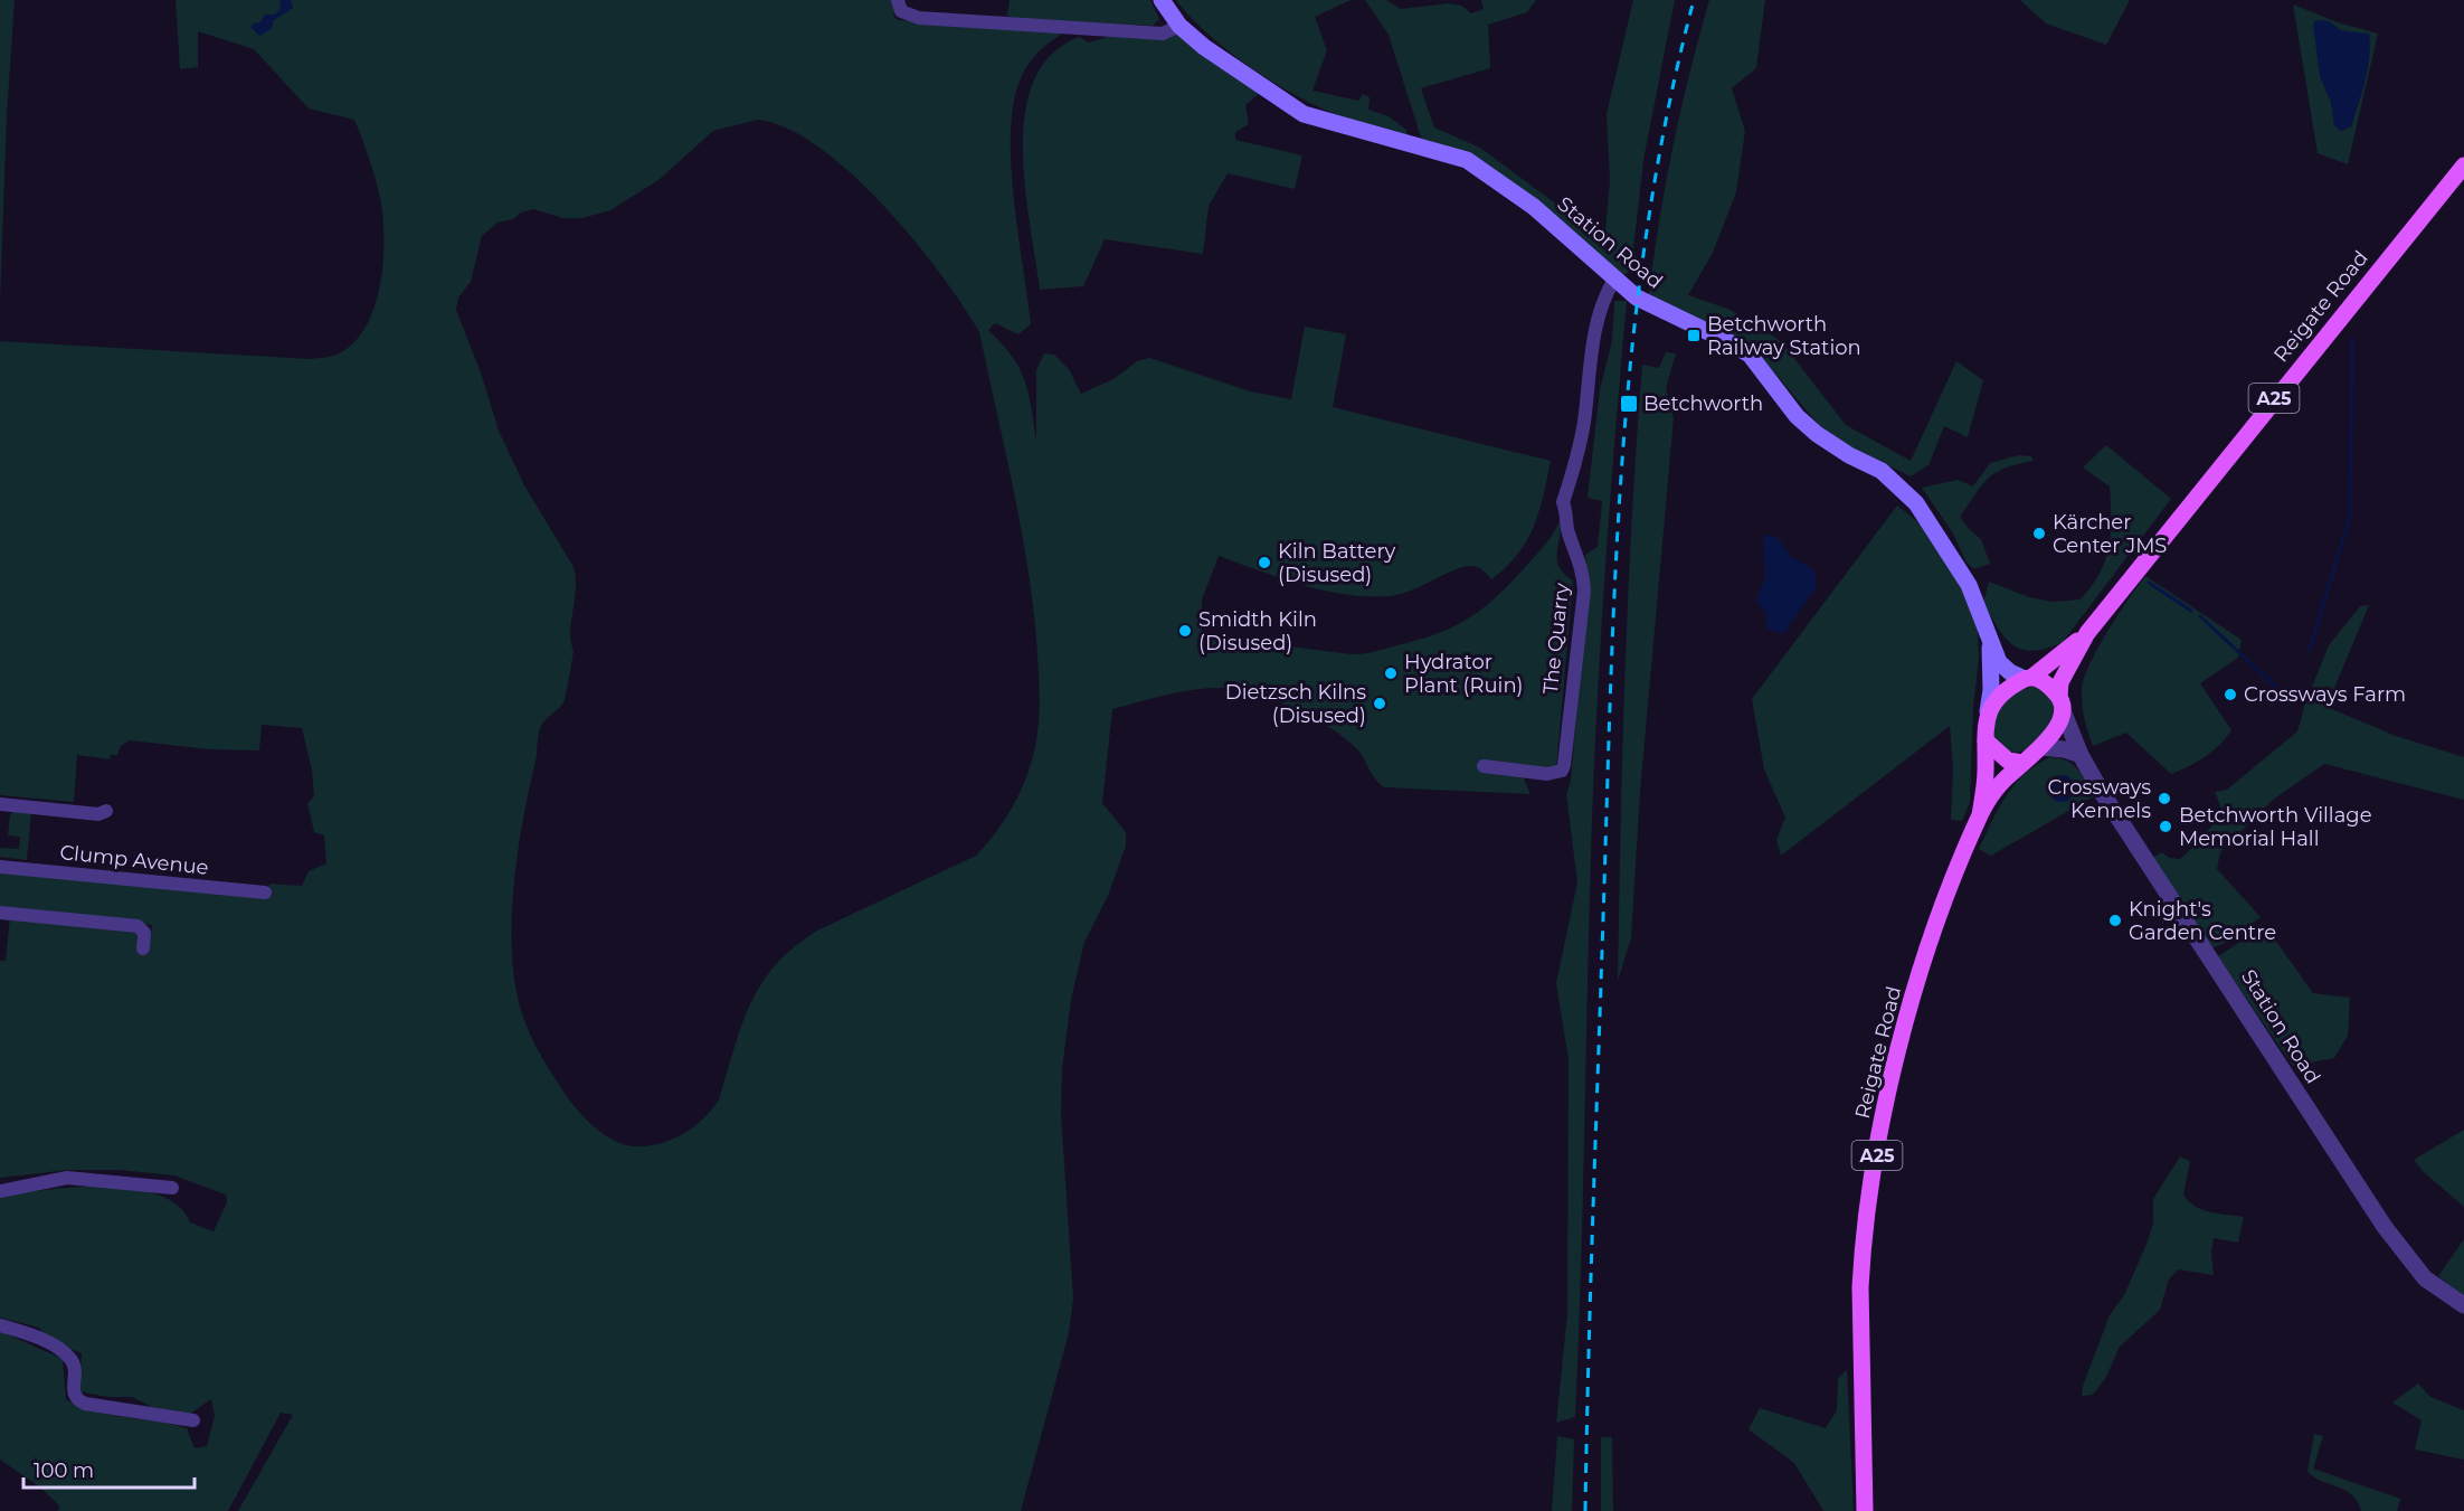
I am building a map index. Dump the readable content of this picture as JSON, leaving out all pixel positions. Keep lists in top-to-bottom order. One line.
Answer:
{"streets":{"main road":["Station Road","Reigate Road","A25"],"street":["The Quarry","Clump Avenue"]},"crossings":[["Station Road","Reigate Road"],["Station Road","The Quarry"]],"places":{"transit":["Betchworth Railway Station","Betchworth"],"other":["Kärcher Center JMS","Kiln Battery (Disused)","Smidth Kiln (Disused)","Hydrator Plant (Ruin)","Crossways Farm","Dietzsch Kilns (Disused)","Crossways Kennels","Betchworth Village Memorial Hall","Knight's Garden Centre"]},"scale_bar":"100 m"}
